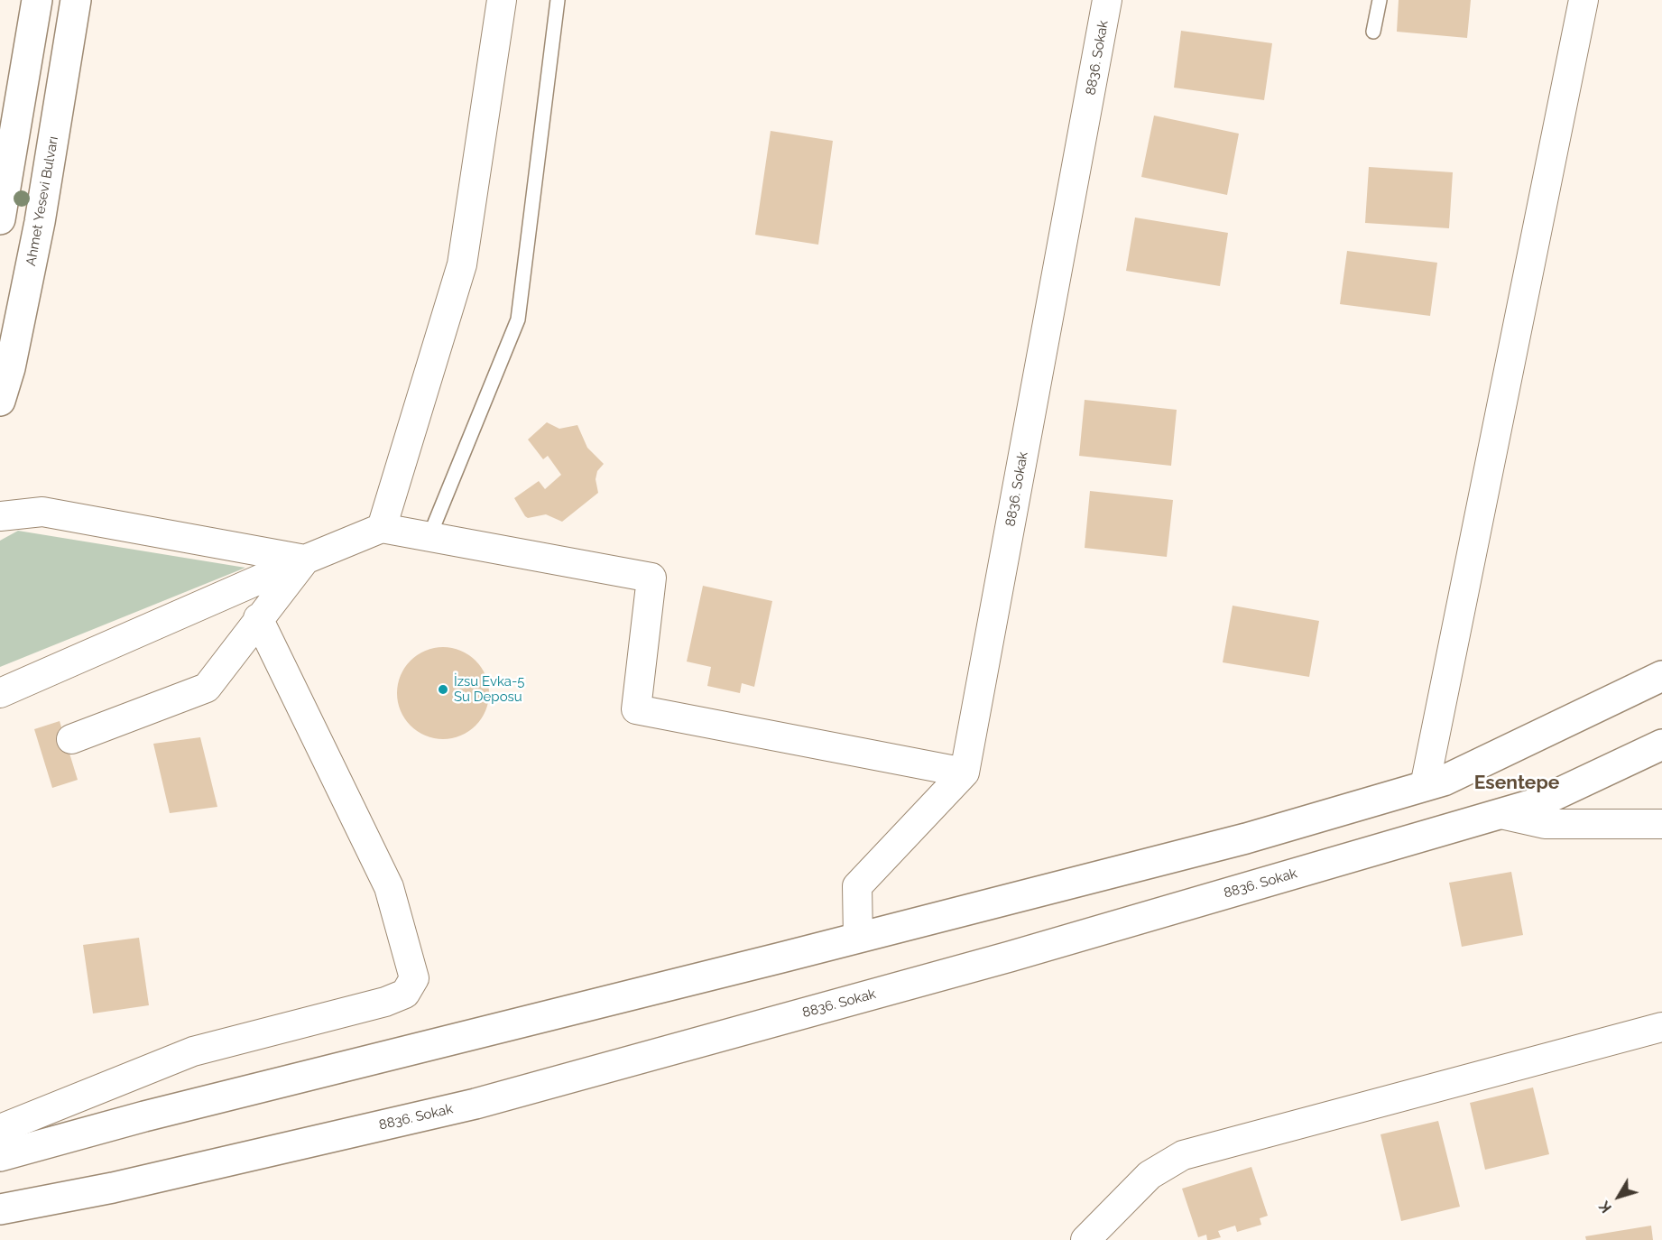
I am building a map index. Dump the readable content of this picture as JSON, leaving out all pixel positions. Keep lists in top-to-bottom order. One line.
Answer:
{"streets":{"street":["8836. Sokak","Ahmet Yesevi Bulvarı"]},"districts":["Esentepe"],"places":["İzsu Evka-5 Su Deposu"],"north":"bottom left"}
